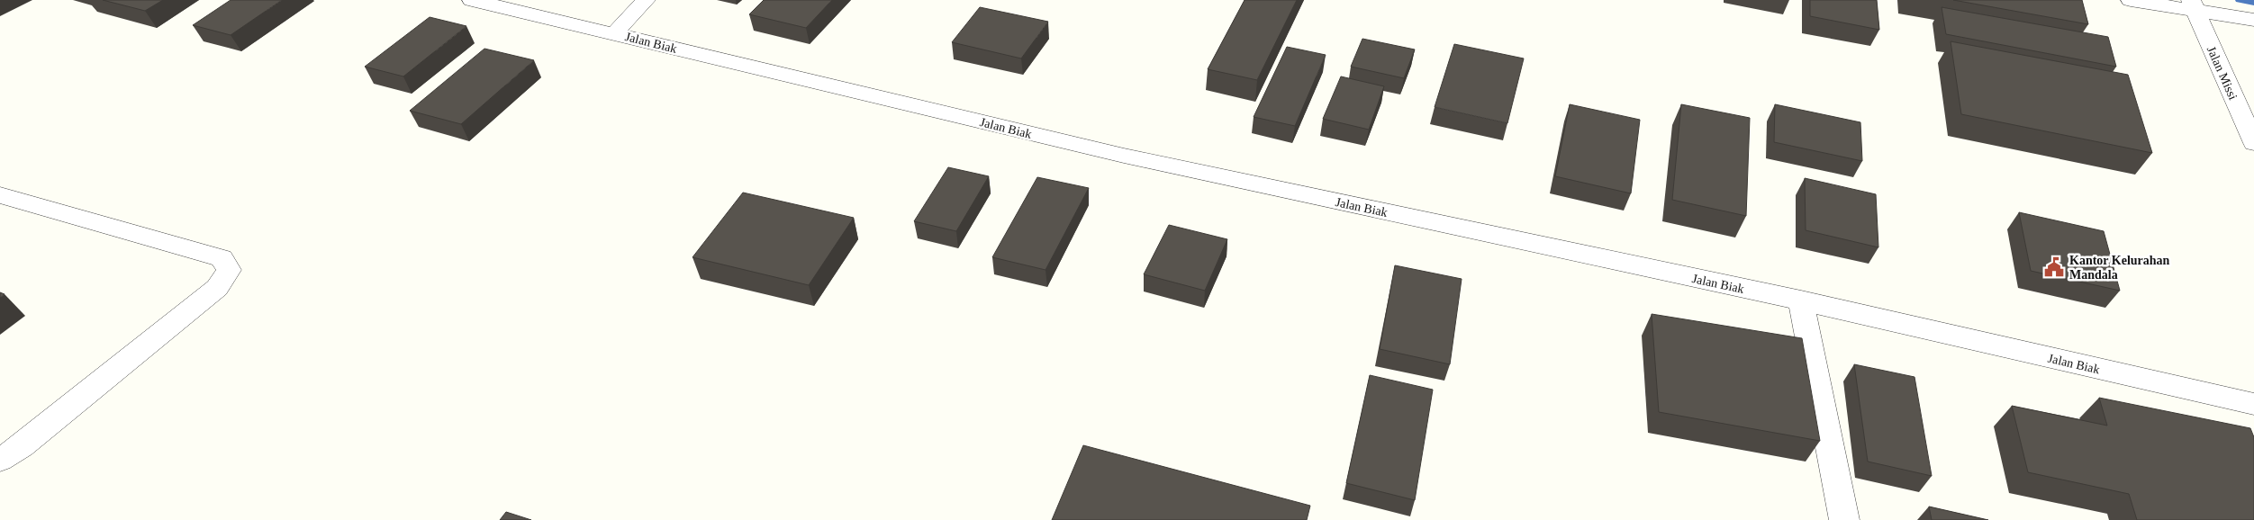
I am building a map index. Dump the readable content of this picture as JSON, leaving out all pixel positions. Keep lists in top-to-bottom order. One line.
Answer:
{"streets":{"street":["Jalan Biak","Jalan Missi"]},"places":{"public building":["Kantor Kelurahan Mandala"]}}
